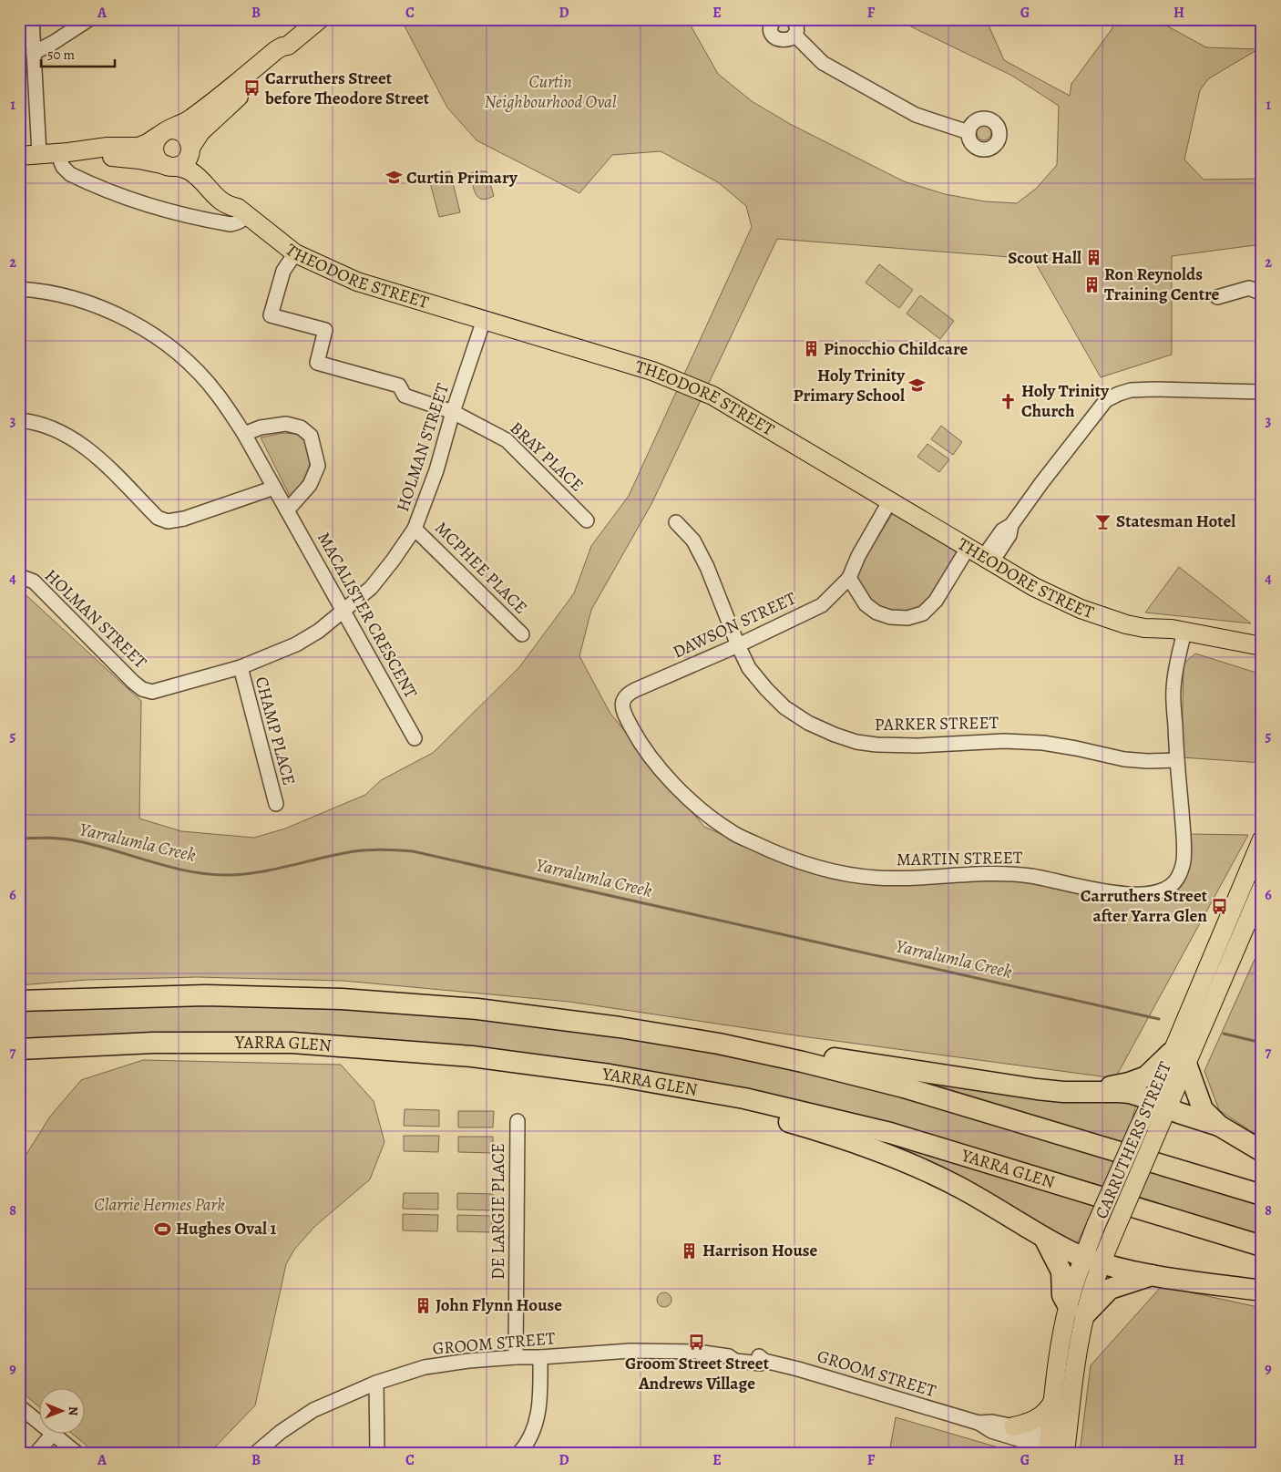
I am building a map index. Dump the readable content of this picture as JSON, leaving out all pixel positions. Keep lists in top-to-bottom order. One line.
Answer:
{"streets":{"highway":["YARRA GLEN"],"main road":["THEODORE STREET","CARRUTHERS STREET"],"street":["HOLMAN STREET","BRAY PLACE","MCPHEE PLACE","MACALISTER CRESCENT","DAWSON STREET","PARKER STREET","CHAMP PLACE","MARTIN STREET","DE LARGIE PLACE","GROOM STREET"]},"crossings":[["THEODORE STREET","HOLMAN STREET"],["THEODORE STREET","BRAY PLACE"],["THEODORE STREET","DAWSON STREET"],["THEODORE STREET","MARTIN STREET"],["HOLMAN STREET","BRAY PLACE"],["HOLMAN STREET","MCPHEE PLACE"],["HOLMAN STREET","MACALISTER CRESCENT"],["HOLMAN STREET","CHAMP PLACE"],["DAWSON STREET","PARKER STREET"],["DAWSON STREET","MARTIN STREET"],["PARKER STREET","MARTIN STREET"],["CARRUTHERS STREET","GROOM STREET"],["DE LARGIE PLACE","GROOM STREET"]],"water":["Yarralumla Creek"],"parks":["Curtin Neighbourhood Oval","Clarrie Hermes Park"],"places":{"bus stop":["Carruthers Street before Theodore Street","Carruthers Street after Yarra Glen","Groom Street Street Andrews Village"],"school or university":["Curtin Primary","Holy Trinity Primary School"],"building":["Scout Hall","Ron Reynolds Training Centre","Pinocchio Childcare","Harrison House","John Flynn House"],"church":["Holy Trinity Church"],"bar":["Statesman Hotel"],"sports":["Hughes Oval 1"]},"scale_bar":"50 m","north":"right","grid":{"columns":["A","B","C","D","E","F","G","H"],"rows":["1","2","3","4","5","6","7","8","9"]}}
